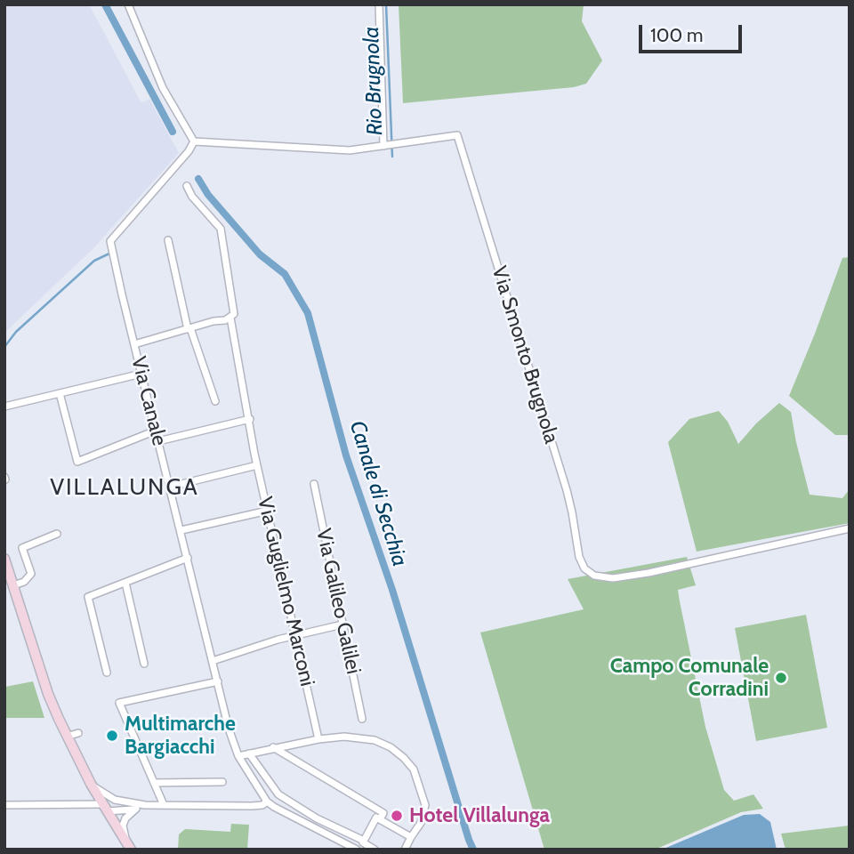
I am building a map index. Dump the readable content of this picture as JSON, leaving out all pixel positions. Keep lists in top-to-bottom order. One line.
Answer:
{"streets":{"street":["Via Smonto Brugnola","Via Canale","Via Guglielmo Marconi","Via Galileo Galilei"]},"crossings":[["Via Smonto Brugnola","Via Canale"]],"districts":["VILLALUNGA"],"water":["Rio Brugnola","Canale di Secchia"],"places":["Campo Comunale Corradini","Multimarche Bargiacchi","Hotel Villalunga"],"scale_bar":"100 m"}
